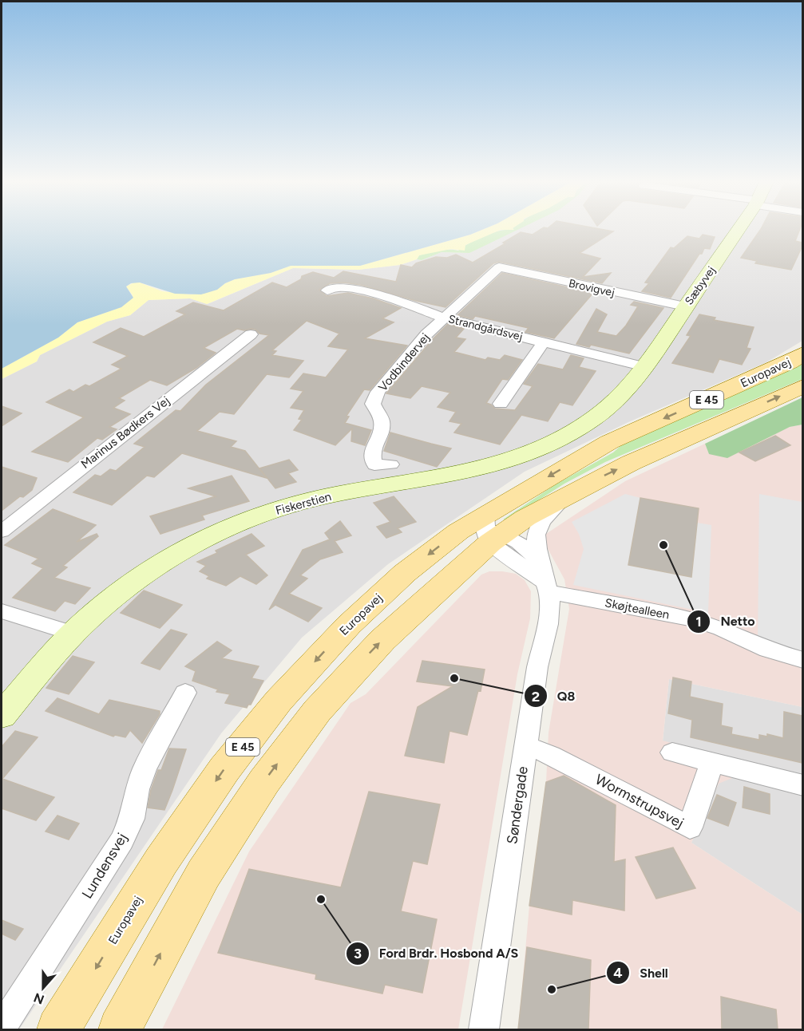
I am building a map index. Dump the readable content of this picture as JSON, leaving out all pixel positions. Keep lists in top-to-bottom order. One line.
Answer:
{"streets":{"main road":["Europavej","E 45"],"street":["Sæbyvej","Brovigvej","Strandgårdsvej","Vodbindervej","Marinus Bødkers Vej","Fiskerstien","Skøjtealleen","Wormstrupsvej","Søndergade","Lundensvej"]},"crossings":[["Sæbyvej","Brovigvej"],["Sæbyvej","Strandgårdsvej"],["Sæbyvej","Fiskerstien"],["Brovigvej","Vodbindervej"],["Strandgårdsvej","Vodbindervej"],["Strandgårdsvej","Fiskerstien"],["Europavej","Søndergade"],["Skøjtealleen","Søndergade"],["Wormstrupsvej","Søndergade"]],"places":["Netto","Q8","Ford Brdr. Hosbond A/S","Shell"],"north":"bottom"}
